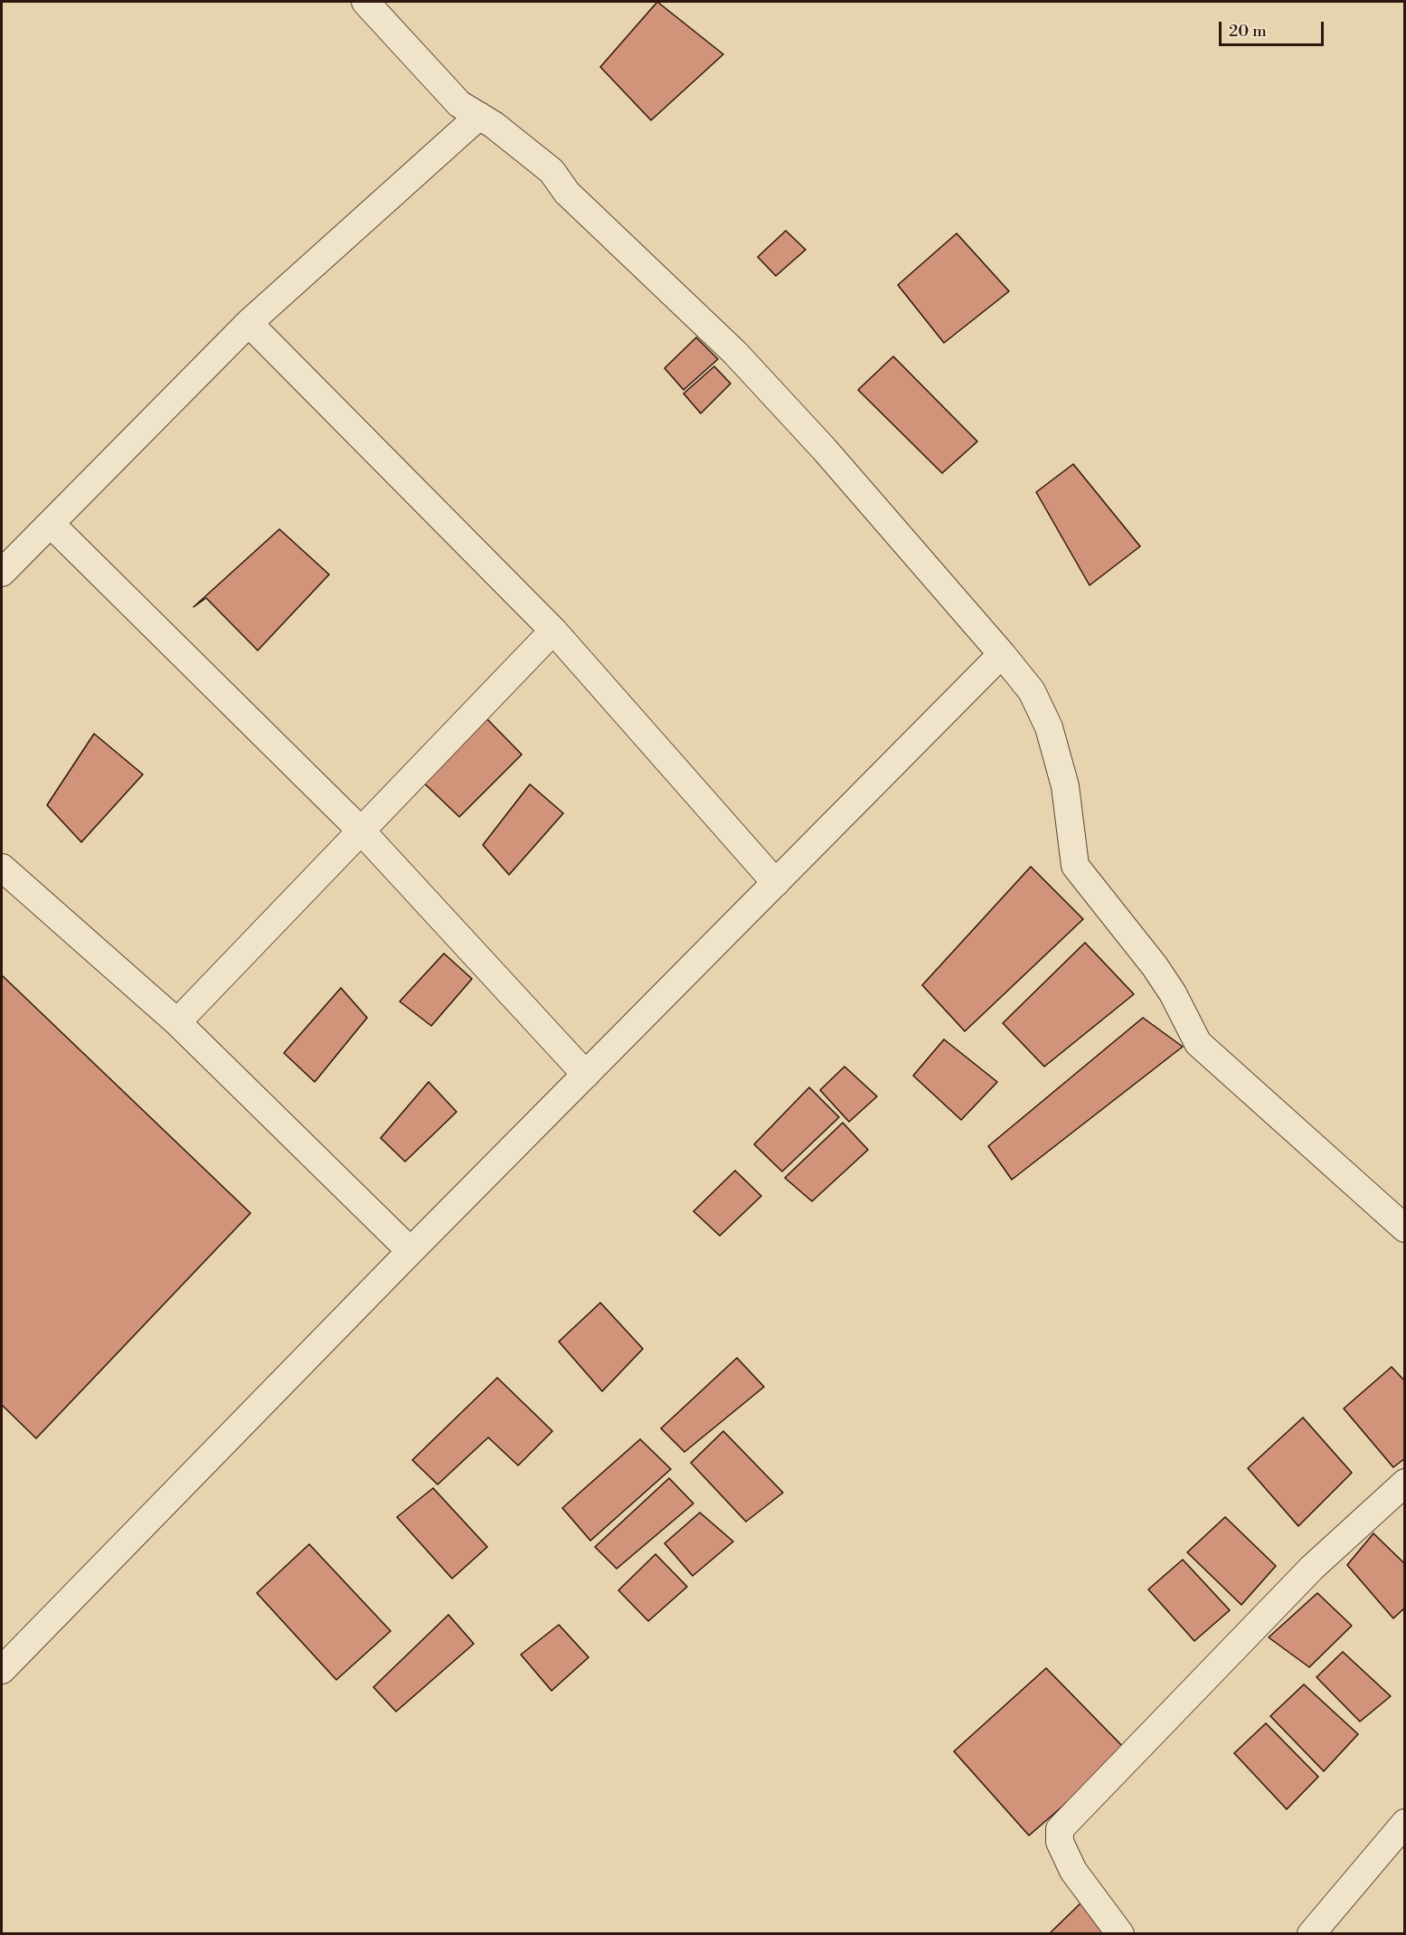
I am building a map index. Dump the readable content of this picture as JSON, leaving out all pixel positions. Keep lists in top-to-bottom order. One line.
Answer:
{"scale_bar":"20 m"}
